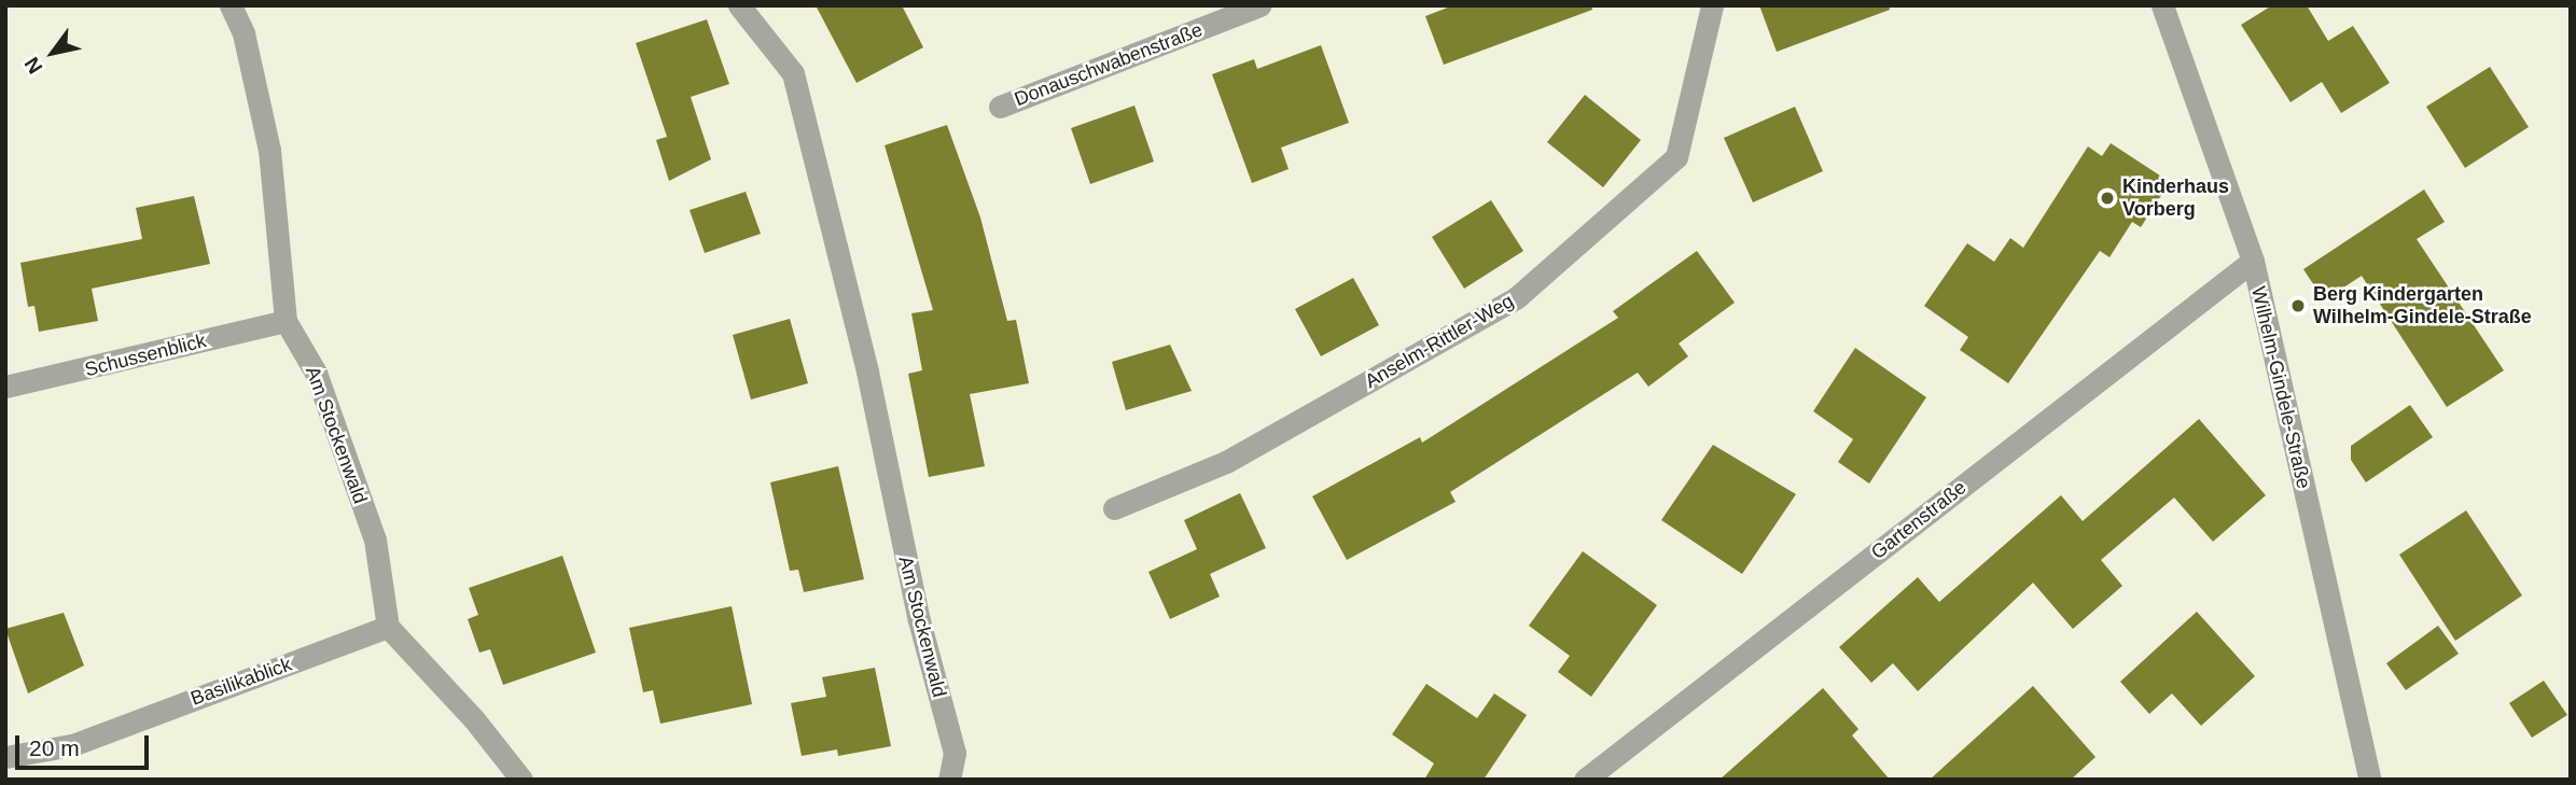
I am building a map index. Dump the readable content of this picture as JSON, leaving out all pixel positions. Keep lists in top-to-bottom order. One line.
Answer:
{"streets":{"street":["Donauschwabenstraße","Anselm-Rittler-Weg","Schussenblick","Wilhelm-Gindele-Straße","Am Stockenwald","Gartenstraße","Basilikablick"]},"crossings":[["Schussenblick","Am Stockenwald"],["Wilhelm-Gindele-Straße","Gartenstraße"],["Am Stockenwald","Basilikablick"]],"places":["Kinderhaus Vorberg","Berg Kindergarten Wilhelm-Gindele-Straße"],"scale_bar":"20 m","north":"bottom left"}
